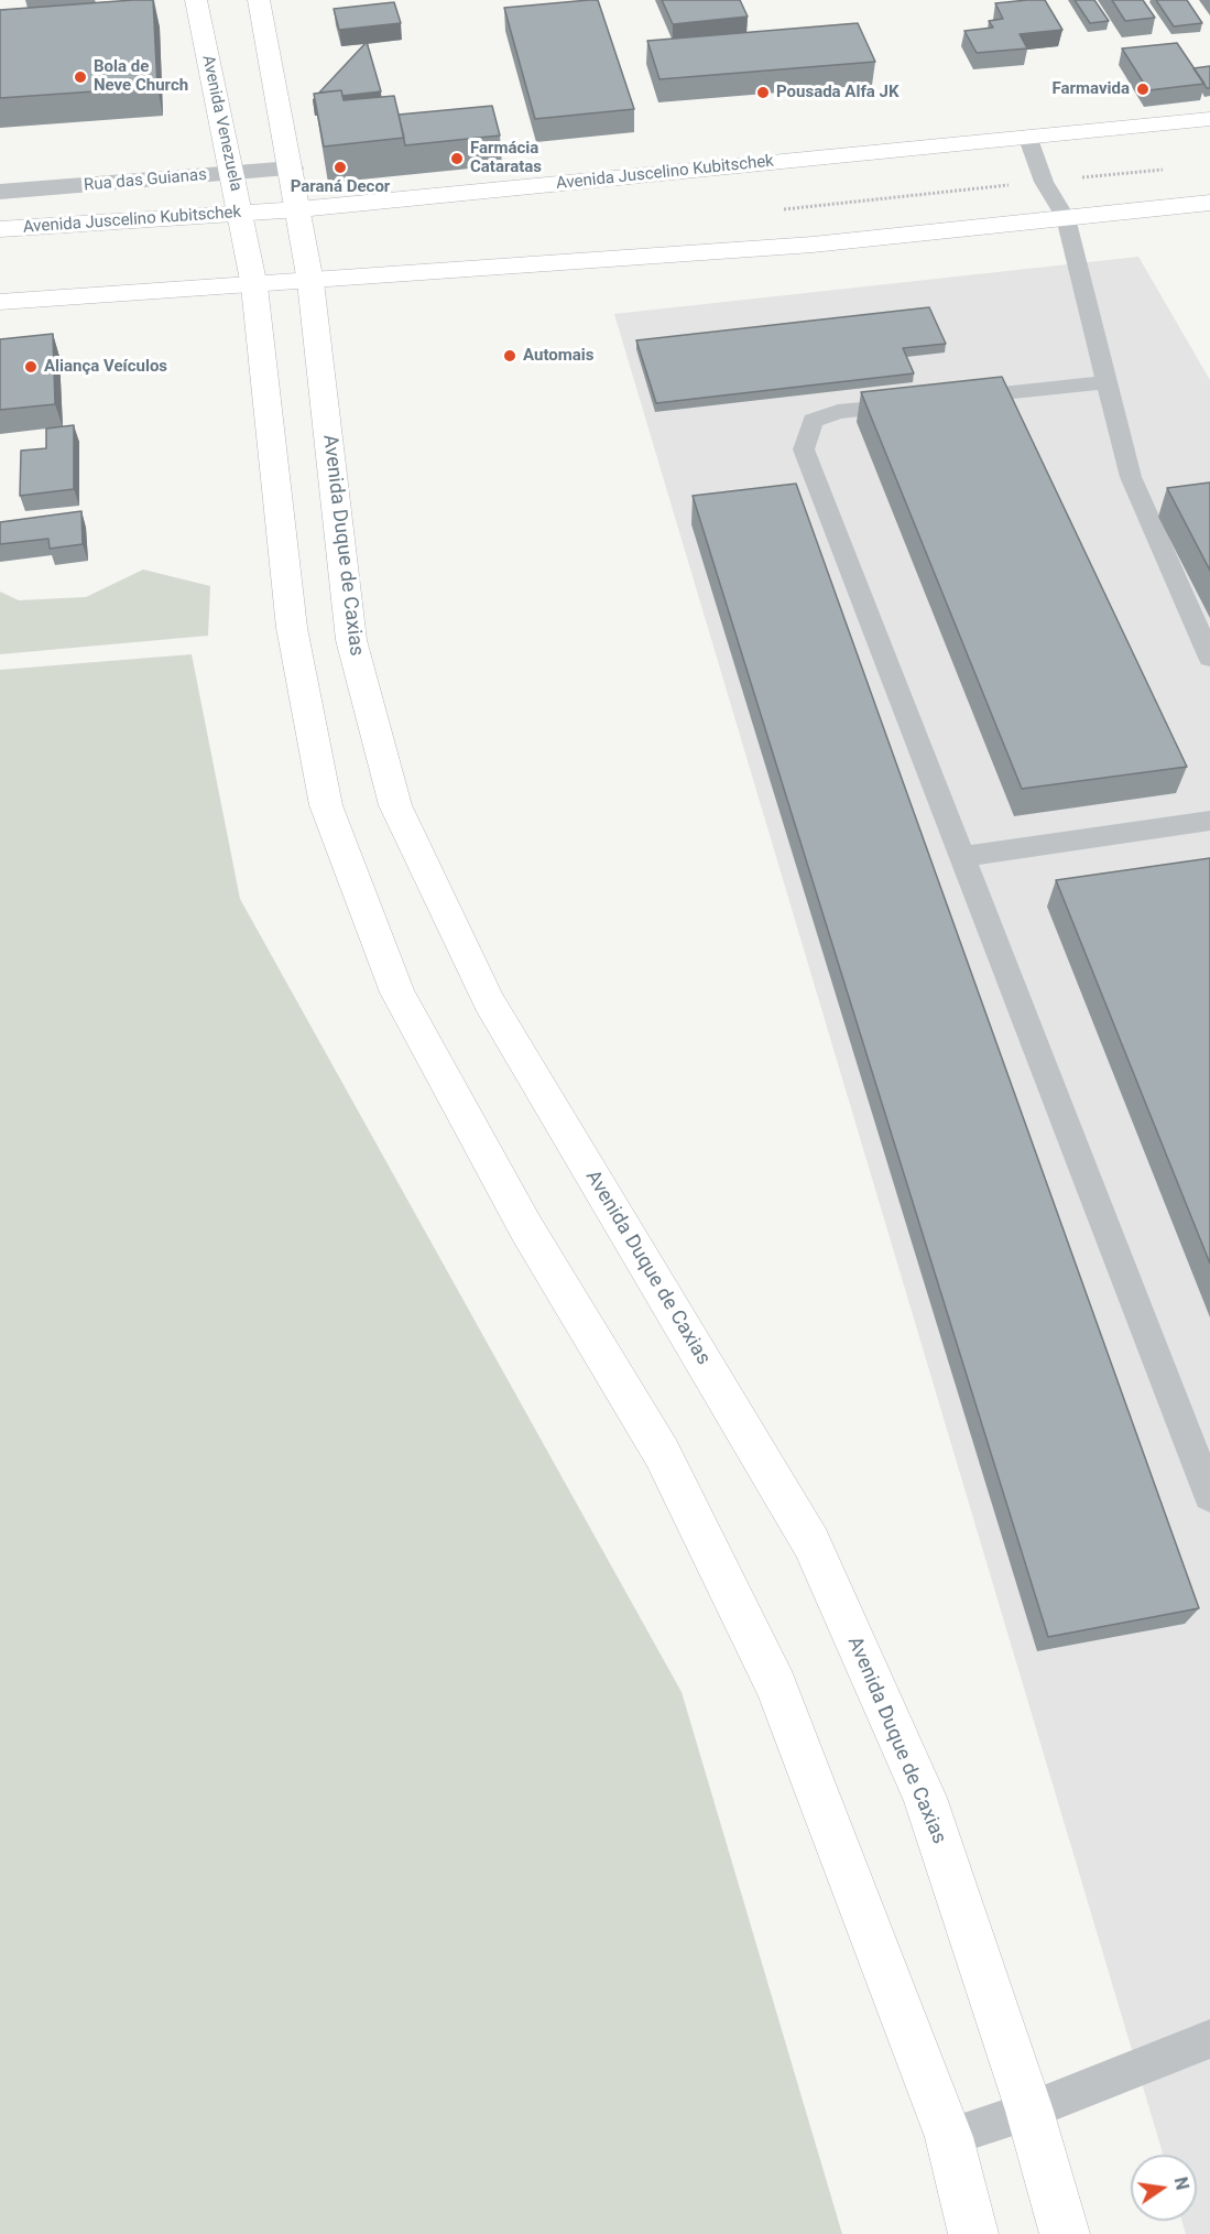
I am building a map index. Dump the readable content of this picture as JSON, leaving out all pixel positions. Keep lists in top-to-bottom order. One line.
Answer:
{"streets":{"main road":["Avenida Venezuela","Avenida Juscelino Kubitschek","Avenida Duque de Caxias"],"street":["Rua das Guianas"]},"crossings":[["Avenida Venezuela","Avenida Juscelino Kubitschek"],["Avenida Venezuela","Rua das Guianas"]],"places":["Bola de Neve Church","Farmavida","Pousada Alfa JK","Farmácia Cataratas","Paraná Decor","Automais","Aliança Veículos"],"north":"right"}
